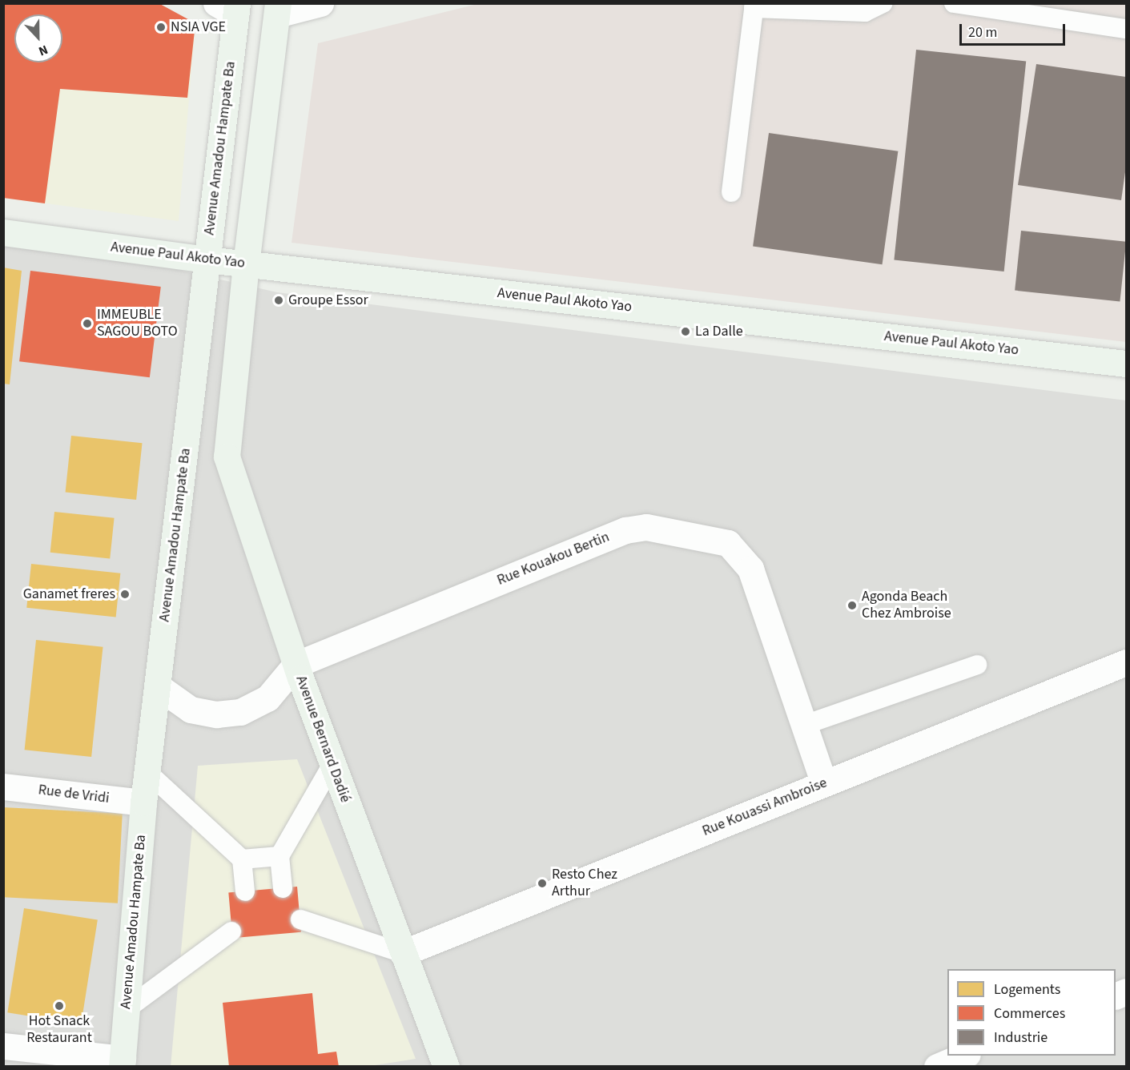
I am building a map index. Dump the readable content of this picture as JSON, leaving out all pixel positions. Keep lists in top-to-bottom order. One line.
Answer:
{"streets":{"street":["Avenue Amadou Hampate Ba","Avenue Paul Akoto Yao","Rue Kouakou Bertin","Avenue Bernard Dadié","Rue de Vridi","Rue Kouassi Ambroise"]},"crossings":[["Avenue Amadou Hampate Ba","Avenue Paul Akoto Yao"],["Avenue Amadou Hampate Ba","Rue Kouakou Bertin"],["Avenue Amadou Hampate Ba","Rue de Vridi"],["Avenue Paul Akoto Yao","Avenue Bernard Dadié"],["Rue Kouakou Bertin","Avenue Bernard Dadié"],["Rue Kouakou Bertin","Rue Kouassi Ambroise"],["Avenue Bernard Dadié","Rue Kouassi Ambroise"]],"places":["NSIA VGE","Groupe Essor","IMMEUBLE SAGOU BOTO","La Dalle","Ganamet freres","Agonda Beach Chez Ambroise","Resto Chez Arthur","Hot Snack Restaurant"],"legend":["Logements","Commerces","Industrie"],"scale_bar":"20 m","north":"bottom"}
